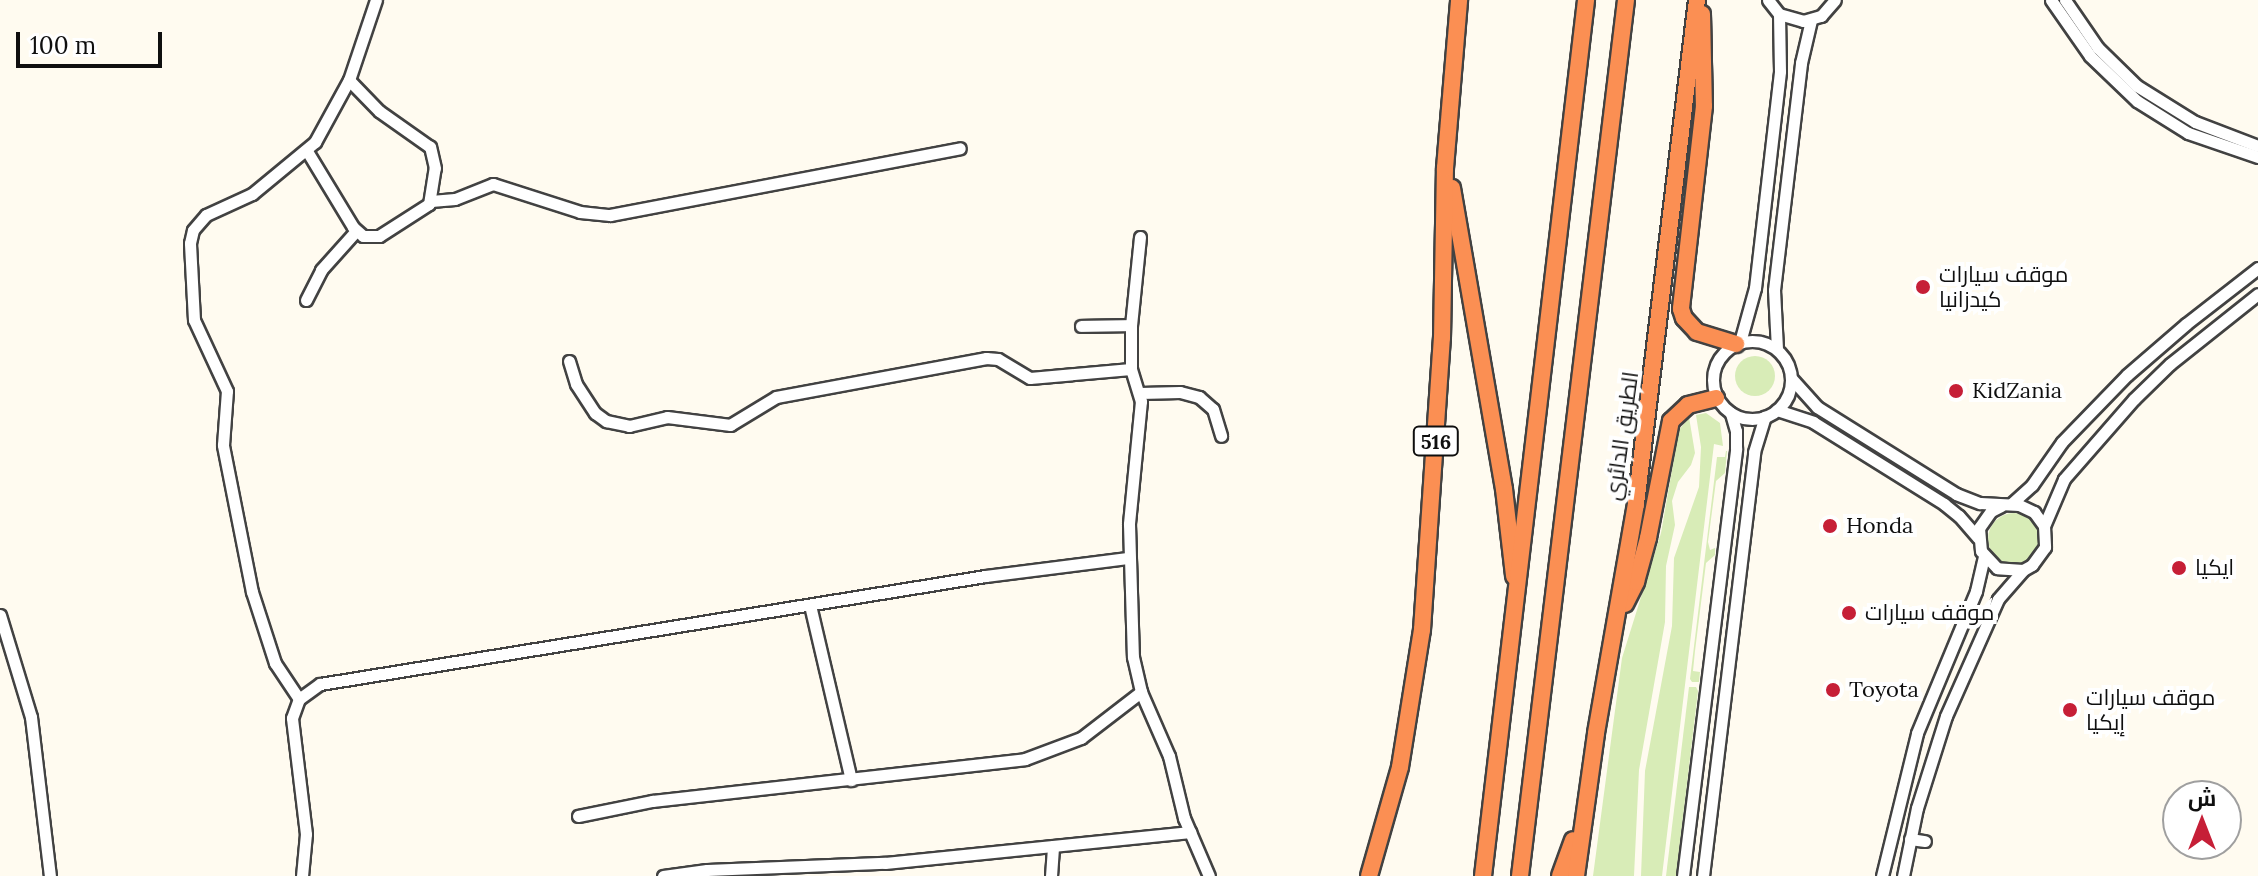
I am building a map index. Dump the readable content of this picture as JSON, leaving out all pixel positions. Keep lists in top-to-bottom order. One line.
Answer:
{"streets":{"highway":["الطريق الدائري","516"]},"places":["موقف سيارات كيدزانيا","KidZania","Honda","ايكيا","موقف سيارات","Toyota","موقف سيارات إيكيا"],"scale_bar":"100 m","north":"top"}
